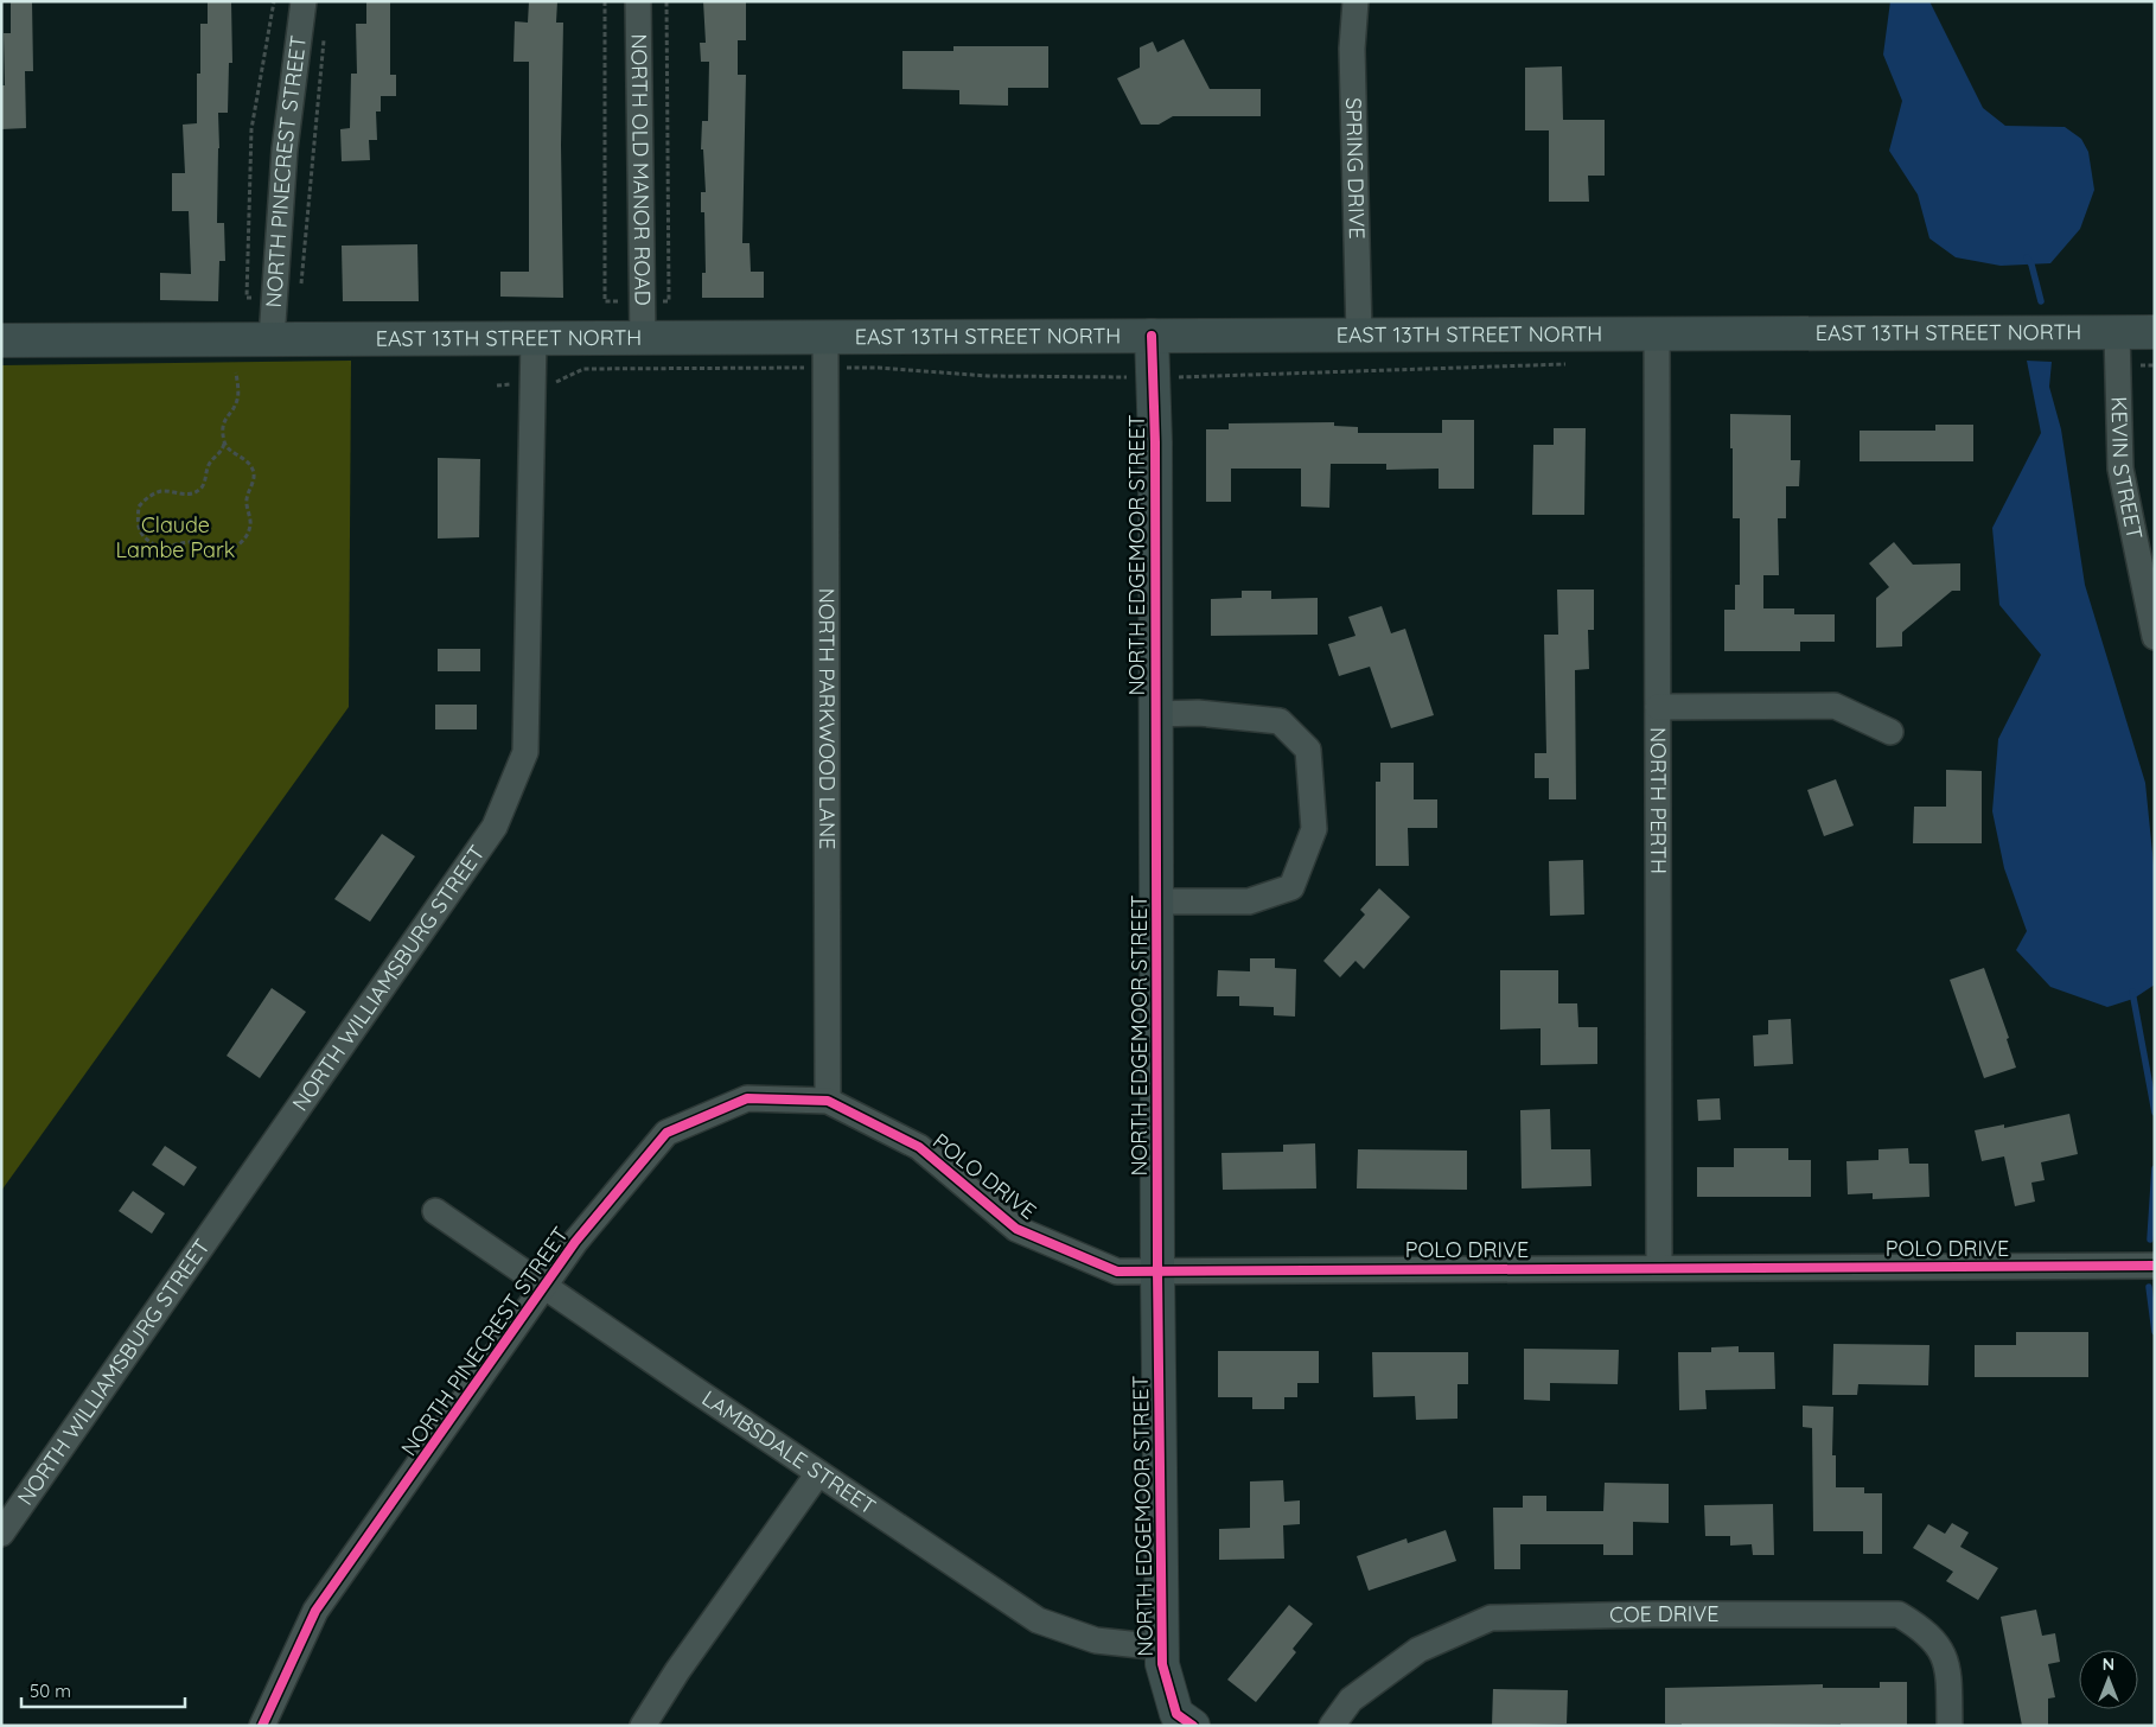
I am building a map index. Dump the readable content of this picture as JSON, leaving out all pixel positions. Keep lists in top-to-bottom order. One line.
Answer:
{"streets":{"main road":["EAST 13TH STREET NORTH","NORTH EDGEMOOR STREET"],"street":["SPRING DRIVE","NORTH OLD MANOR ROAD","NORTH PINECREST STREET","KEVIN STREET","NORTH PARKWOOD LANE","NORTH PERTH","NORTH WILLIAMSBURG STREET","POLO DRIVE","LAMBSDALE STREET","COE DRIVE"]},"crossings":[["SPRING DRIVE","EAST 13TH STREET NORTH"],["NORTH OLD MANOR ROAD","EAST 13TH STREET NORTH"],["NORTH PINECREST STREET","EAST 13TH STREET NORTH"],["NORTH PINECREST STREET","NORTH PARKWOOD LANE"],["NORTH PINECREST STREET","POLO DRIVE"],["NORTH PINECREST STREET","LAMBSDALE STREET"],["EAST 13TH STREET NORTH","KEVIN STREET"],["EAST 13TH STREET NORTH","NORTH EDGEMOOR STREET"],["EAST 13TH STREET NORTH","NORTH PARKWOOD LANE"],["EAST 13TH STREET NORTH","NORTH PERTH"],["EAST 13TH STREET NORTH","NORTH WILLIAMSBURG STREET"],["NORTH EDGEMOOR STREET","POLO DRIVE"],["NORTH EDGEMOOR STREET","LAMBSDALE STREET"],["NORTH PARKWOOD LANE","POLO DRIVE"],["NORTH PERTH","POLO DRIVE"]],"parks":["Claude Lambe Park"],"scale_bar":"50 m","north":"top"}
